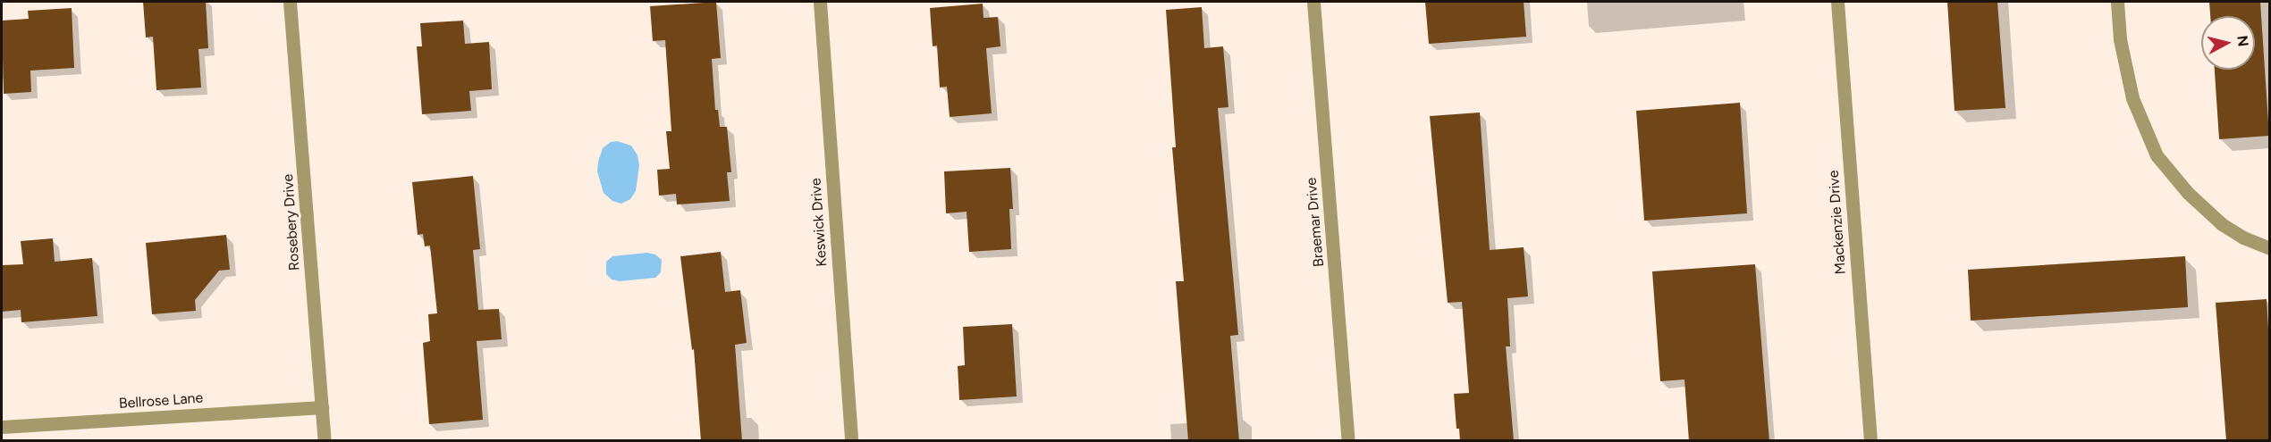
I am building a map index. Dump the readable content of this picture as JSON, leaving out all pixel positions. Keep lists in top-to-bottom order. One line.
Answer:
{"streets":{"street":["Rosebery Drive","Keswick Drive","Braemar Drive","Mackenzie Drive","Bellrose Lane"]},"crossings":[["Rosebery Drive","Bellrose Lane"]],"north":"right"}
